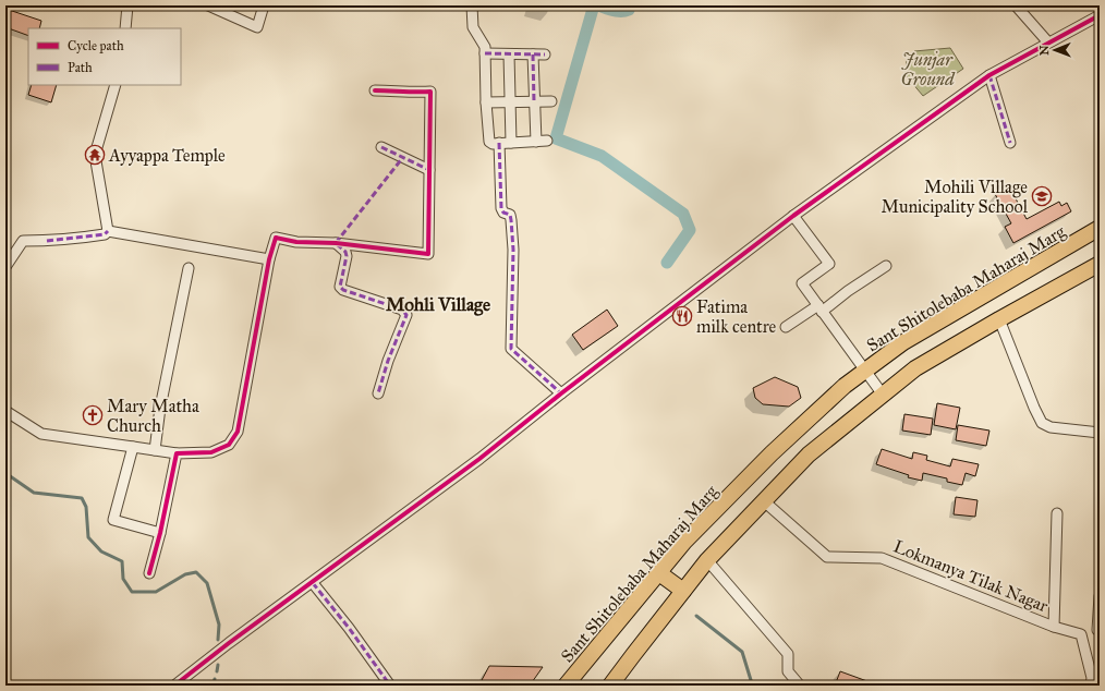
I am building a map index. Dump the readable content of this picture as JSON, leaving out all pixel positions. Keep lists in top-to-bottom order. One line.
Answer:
{"streets":{"main road":["Sant Shitolebaba Maharaj Marg"],"street":["Lokmanya Tilak Nagar"]},"districts":["Mohli Village"],"parks":["Junjar Ground"],"places":{"temple":["Ayyappa Temple"],"school or university":["Mohili Village Municipality School"],"restaurant":["Fatima milk centre"],"church":["Mary Matha Church"]},"legend":["Cycle path","Path"],"north":"left"}
